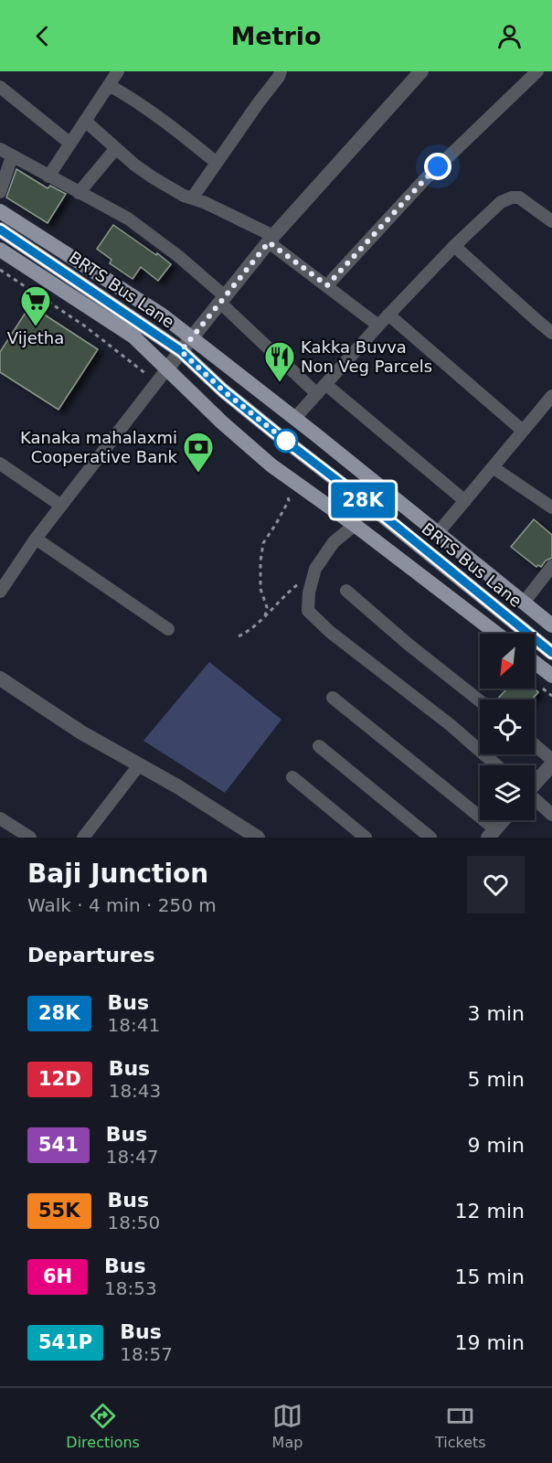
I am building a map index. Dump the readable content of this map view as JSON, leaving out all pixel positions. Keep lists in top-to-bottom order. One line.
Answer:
{"streets":{"main road":["BRTS Bus Lane"]},"places":{"supermarket":["Vijetha"],"restaurant":["Kakka Buvva Non Veg Parcels"],"bank":["Kanaka mahalaxmi Cooperative Bank"]},"lines":["bus line 28K"],"north":"bottom left","page":{"header":"Metrio","on_map":"28K","heading":[["Baji Junction","Walk · 4 min · 250 m"],"Departures"],"list":[{"mark":"28K","name":"Bus","note":"18:41","value":"3 min"},{"mark":"12D","name":"Bus","note":"18:43","value":"5 min"},{"mark":"541","name":"Bus","note":"18:47","value":"9 min"},{"mark":"55K","name":"Bus","note":"18:50","value":"12 min"},{"mark":"6H","name":"Bus","note":"18:53","value":"15 min"},{"mark":"541P","name":"Bus","note":"18:57","value":"19 min"}],"tabs":["Directions","Map","Tickets"]}}
